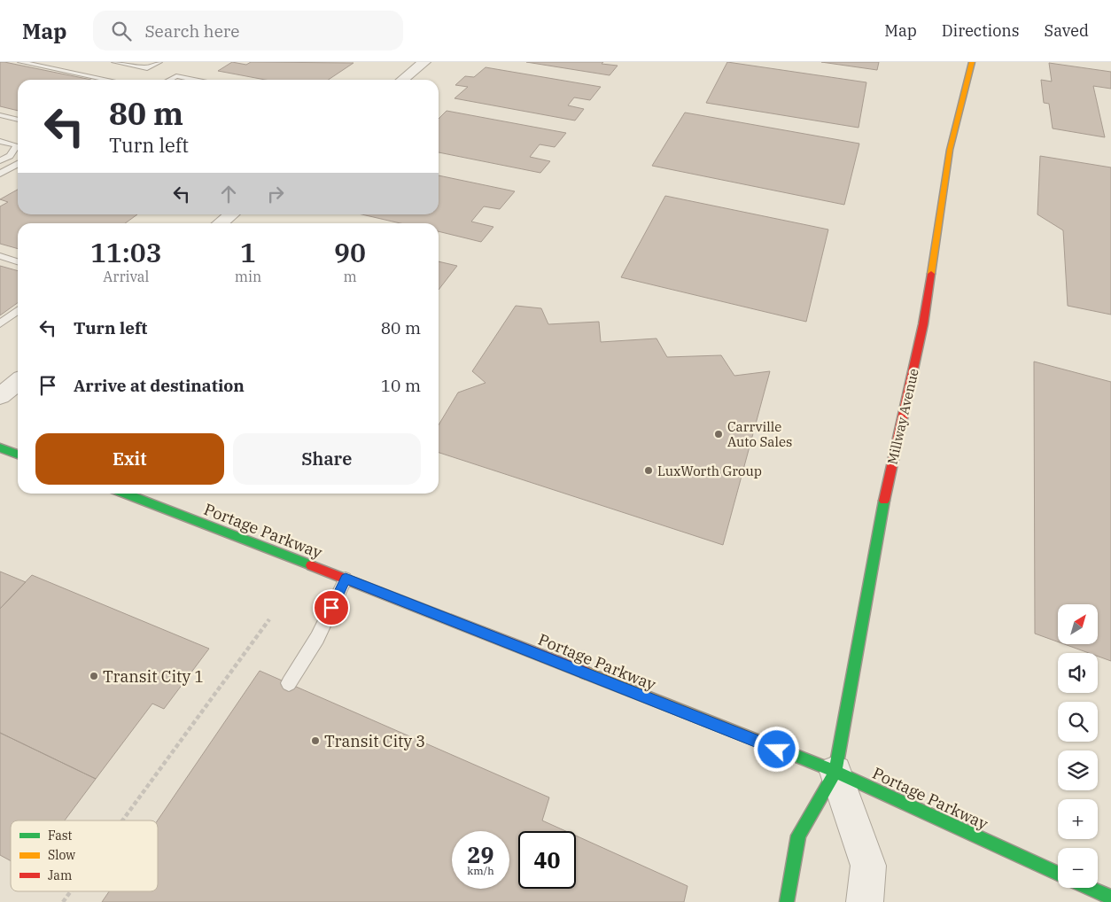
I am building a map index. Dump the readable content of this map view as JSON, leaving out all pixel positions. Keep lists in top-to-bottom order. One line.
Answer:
{"streets":{"street":["Millway Avenue","Portage Parkway"]},"crossings":[["Millway Avenue","Portage Parkway"]],"places":["Carrville Auto Sales","LuxWorth Group","Transit City 1","Transit City 3"],"legend":["Fast","Slow","Jam"],"north":"top right","page":{"header":"Map","search":"Search here","nav":["Map","Directions","Saved"],"turn":["80 m","Turn left"],"eta":["11:03","Arrival","1","min","90","m"],"list":[{"name":"Turn left","value":"80 m"},{"name":"Arrive at destination","value":"10 m"}],"buttons":["Exit","Share"],"map_buttons":["+","−"],"speed":"29 km/h","limit":"40"}}
